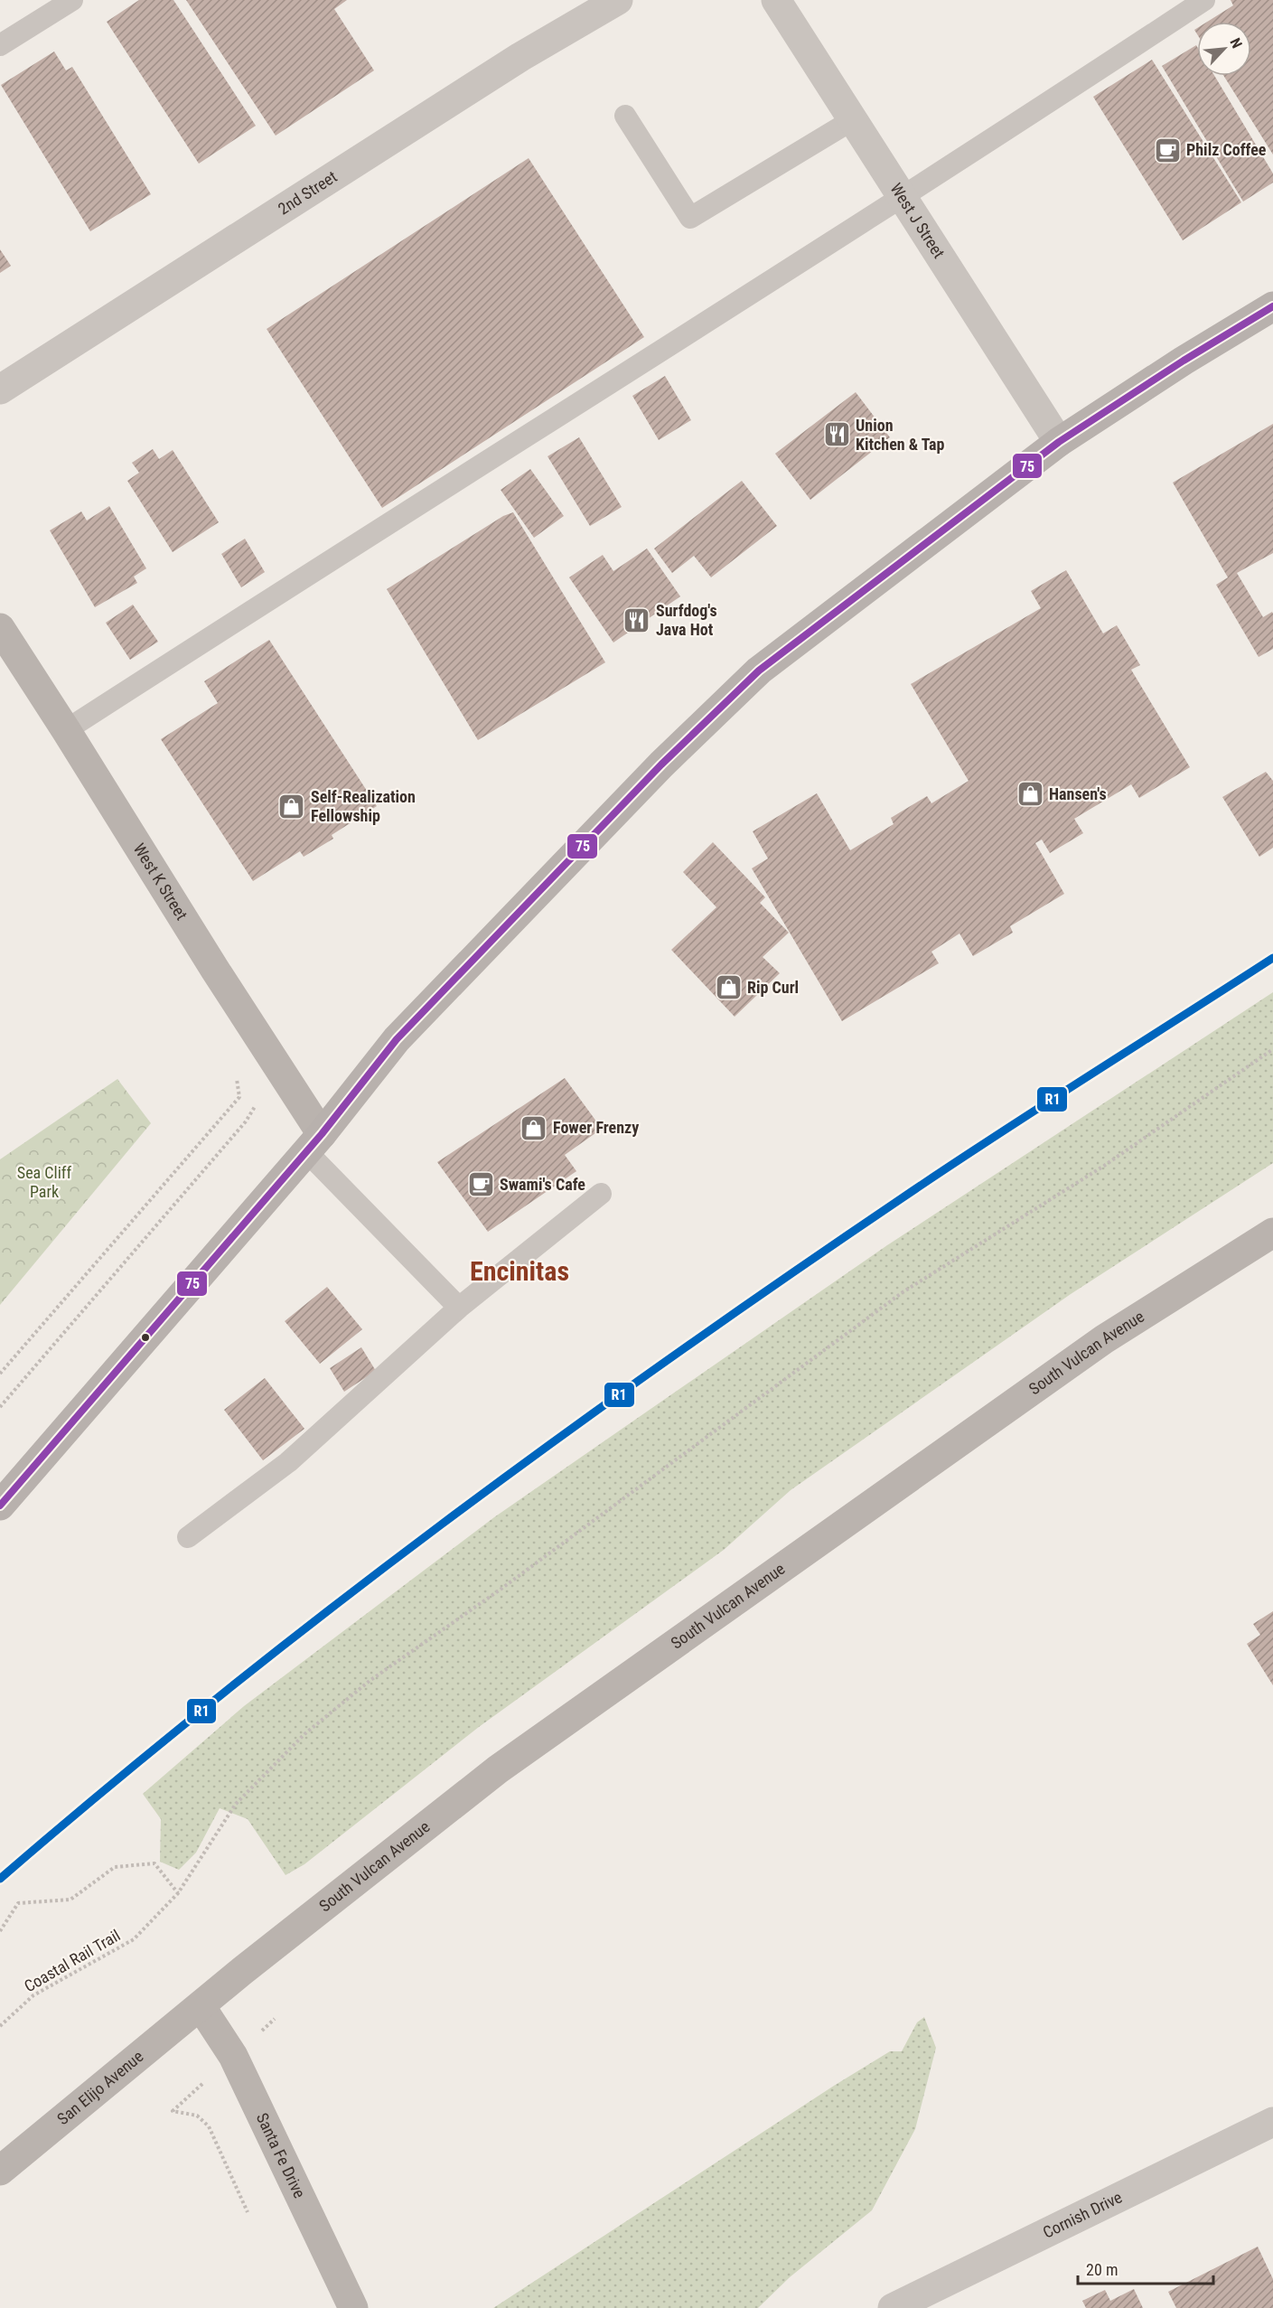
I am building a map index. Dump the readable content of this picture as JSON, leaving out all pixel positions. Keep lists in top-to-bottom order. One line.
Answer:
{"streets":{"main road":["West K Street","South Vulcan Avenue","San Elijo Avenue","Santa Fe Drive"],"street":["2nd Street","West J Street","Cornish Drive"],"path":["Coastal Rail Trail"]},"crossings":[["South Vulcan Avenue","San Elijo Avenue"],["South Vulcan Avenue","Santa Fe Drive"],["San Elijo Avenue","Santa Fe Drive"]],"districts":["Encinitas"],"parks":["Sea Cliff Park"],"places":{"cafe":["Philz Coffee","Swami's Cafe"],"restaurant":["Union Kitchen & Tap","Surfdog's Java Hot"],"shop":["Hansen's","Self-Realization Fellowship","Rip Curl","Fower Frenzy"]},"lines":["transit line 75","transit line R1"],"scale_bar":"20 m","north":"top right"}
